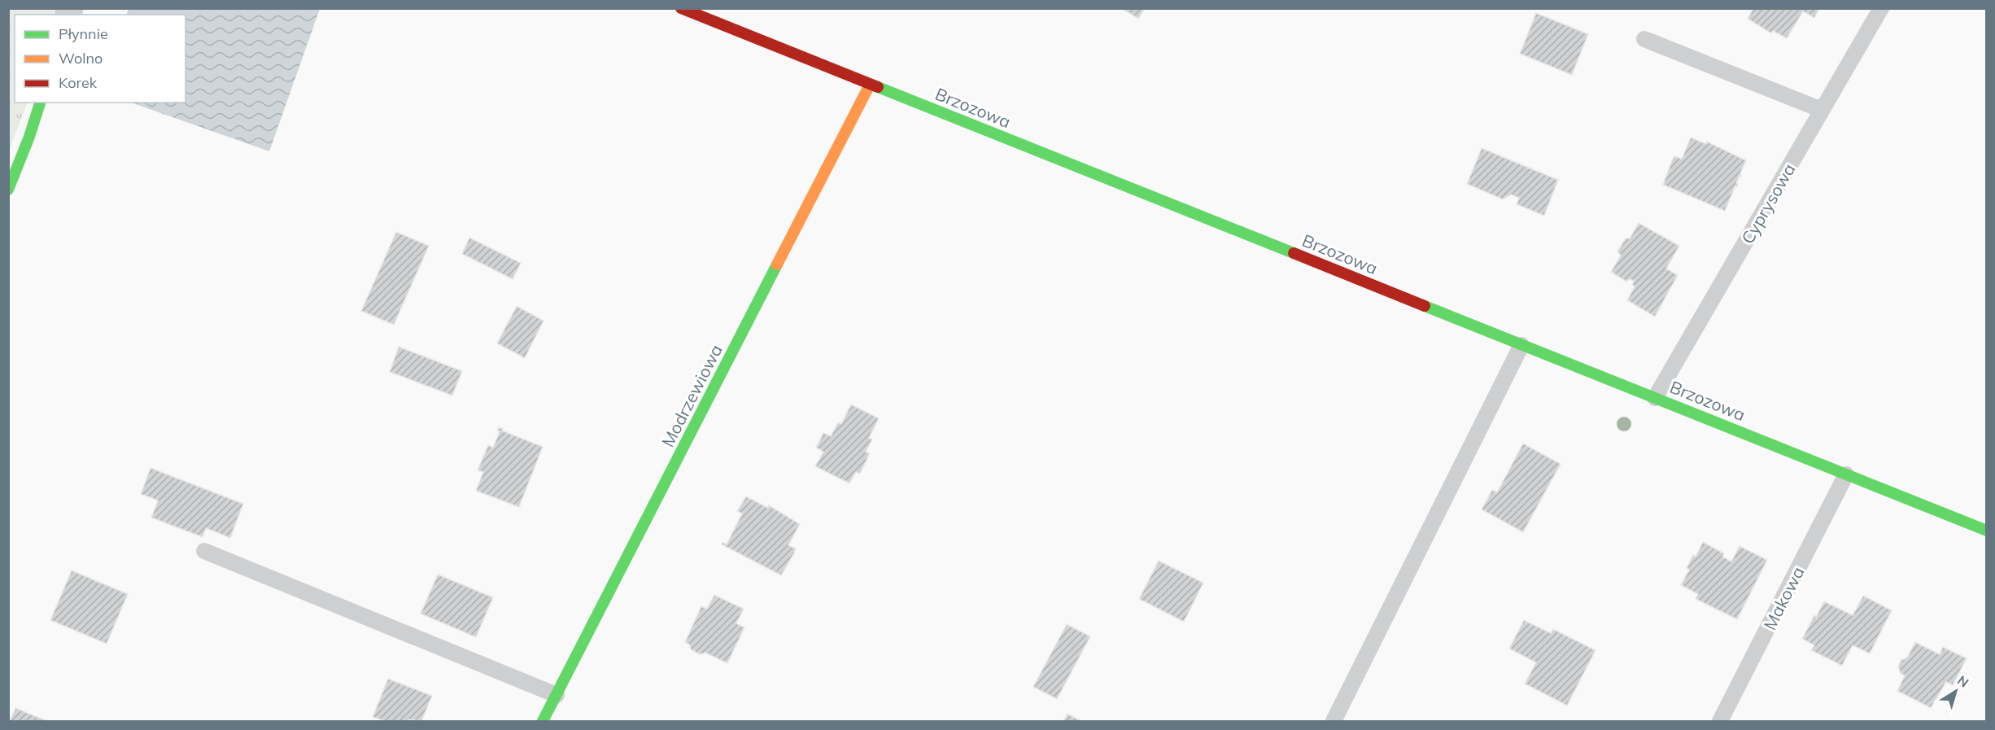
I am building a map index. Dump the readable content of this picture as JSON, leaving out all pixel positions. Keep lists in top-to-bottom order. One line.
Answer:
{"streets":{"street":["Brzozowa","Modrzewiowa"],"lane":["Cyprysowa","Makowa"]},"crossings":[["Brzozowa","Cyprysowa"],["Brzozowa","Modrzewiowa"],["Brzozowa","Makowa"]],"legend":["Płynnie","Wolno","Korek"],"north":"top right"}
